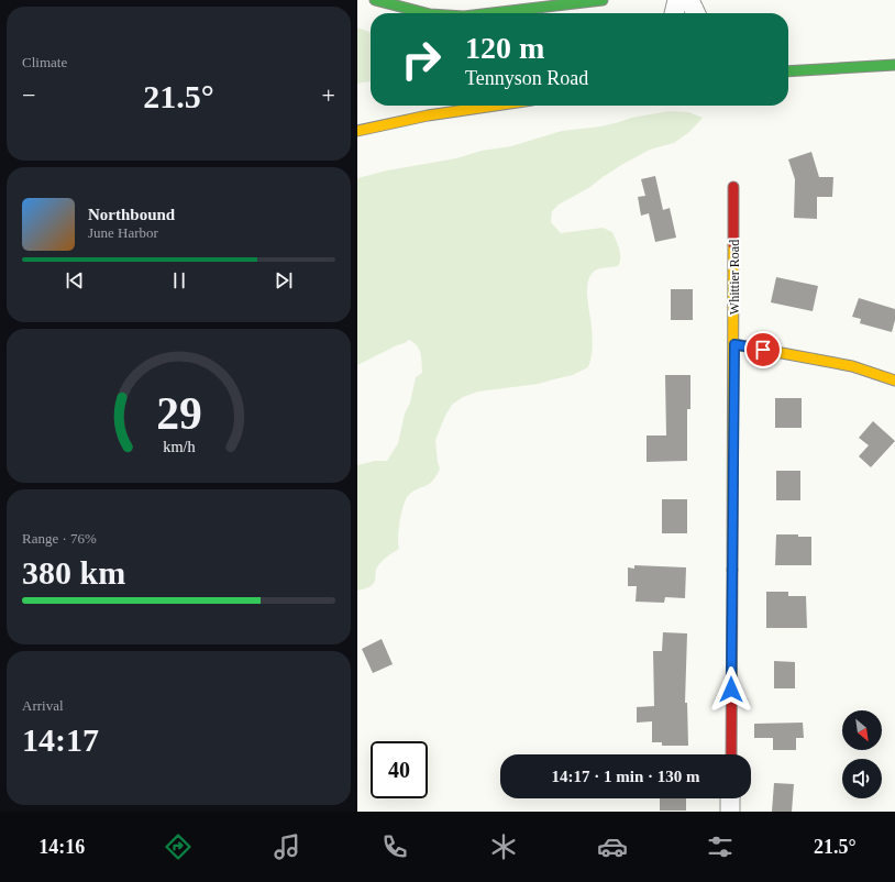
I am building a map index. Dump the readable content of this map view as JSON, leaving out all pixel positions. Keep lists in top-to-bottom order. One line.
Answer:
{"streets":{"street":["Whittier Road"]},"north":"bottom right","page":{"tile":["Climate",["Range · 76%","380 km"],["Arrival","14:17"]],"turn":["120 m","Tennyson Road"],"heat":["−","21.5°","+"],"song":["Northbound","June Harbor"],"limit":"40","trip":"14:17 · 1 min · 130 m","tabs":["14:16","21.5°"],"gauge":["29","km/h"]}}
